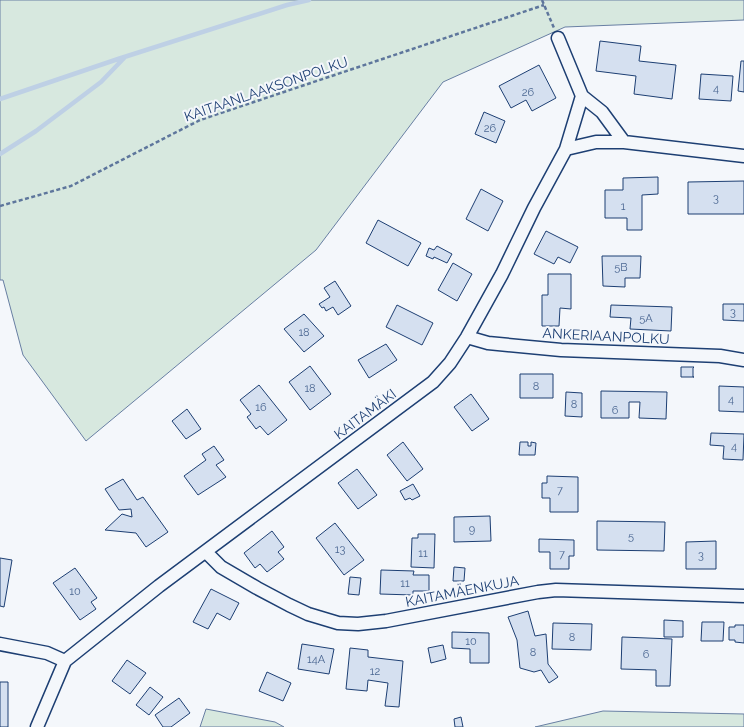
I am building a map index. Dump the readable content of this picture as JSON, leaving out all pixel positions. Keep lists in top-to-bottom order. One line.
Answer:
{"streets":{"street":["ANKERIAANPOLKU","KAITAMÄKI","KAITAMÄENKUJA"],"path":["KAITAANLAAKSONPOLKU"]},"crossings":[["ANKERIAANPOLKU","KAITAMÄKI"],["KAITAMÄKI","KAITAMÄENKUJA"]],"house_numbers":["4","26","26","3","1","5B","3","5A","18","8","18","4","8","16","6","4","7","9","5","13","11","7","3","11","10","8","10","8","6","14A","12"]}
